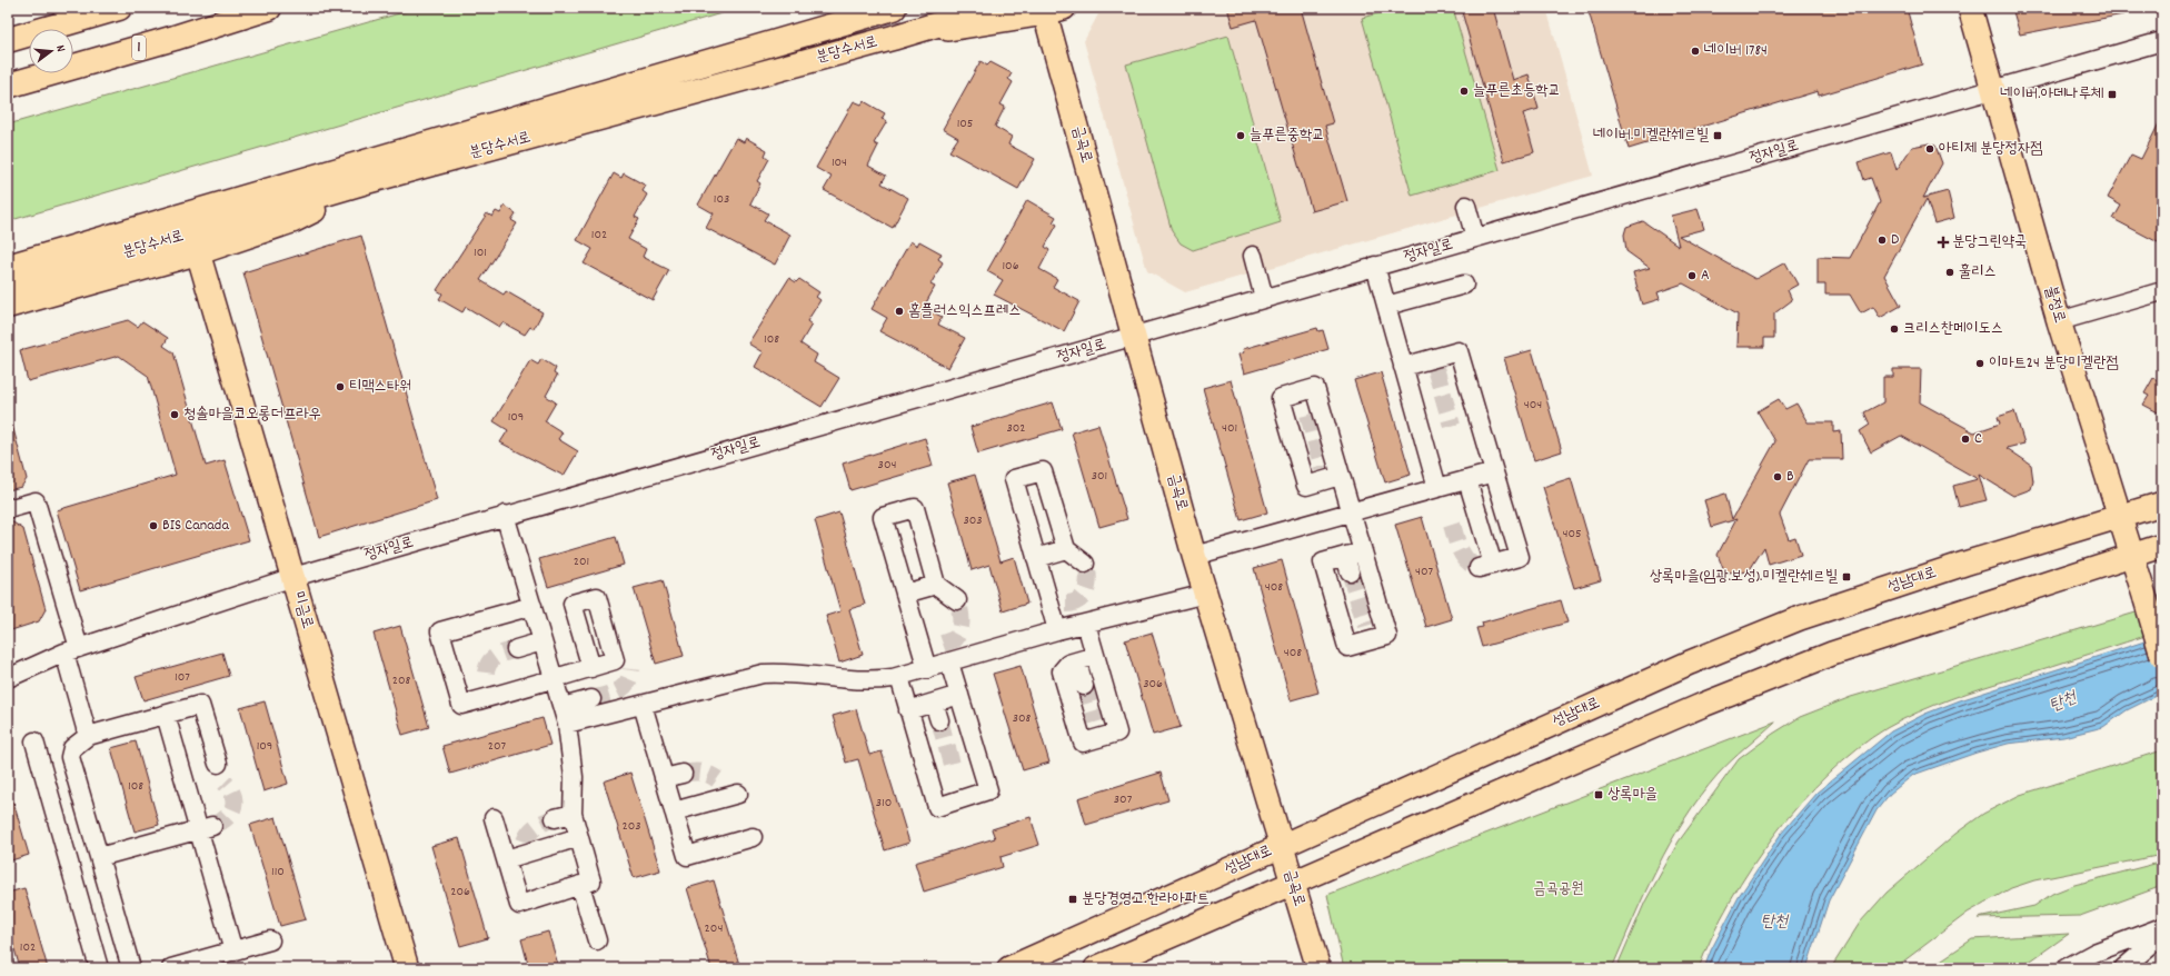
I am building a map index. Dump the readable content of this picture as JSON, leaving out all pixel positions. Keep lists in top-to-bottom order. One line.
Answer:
{"streets":{"highway":["1","분당수서로"],"main road":["금곡로","불정로","성남대로","미금로"],"street":["정자일로"]},"crossings":[["금곡로","정자일로"],["금곡로","성남대로"],["정자일로","불정로"],["정자일로","미금로"],["불정로","성남대로"]],"water":["탄천"],"parks":["금곡공원"],"places":{"other":["네이버 1784","늘푸른초등학교","늘푸른중학교","아티제 분당정자점","D","훌리스","A","홈플러스익스프레스","크리스찬메이도스","이마트24 분당미켈란점","티맥스타워","청솔마을코오롱더프라우","C","B","BIS Canada"],"transit":["네이버.아데나루체","네이버.미켈란쉐르빌","상록마을(임광.보성).미켈란쉐르빌","상록마을","분당경영고.한라아파트"],"health":["분당그린약국"]},"house_numbers":["105","104","103","102","101","106","108","404","109","302","401","304","301","303","405","201","407","408","408","107","208","306","308","109","207","108","307","310","203","110","206","204","102"],"north":"right"}
